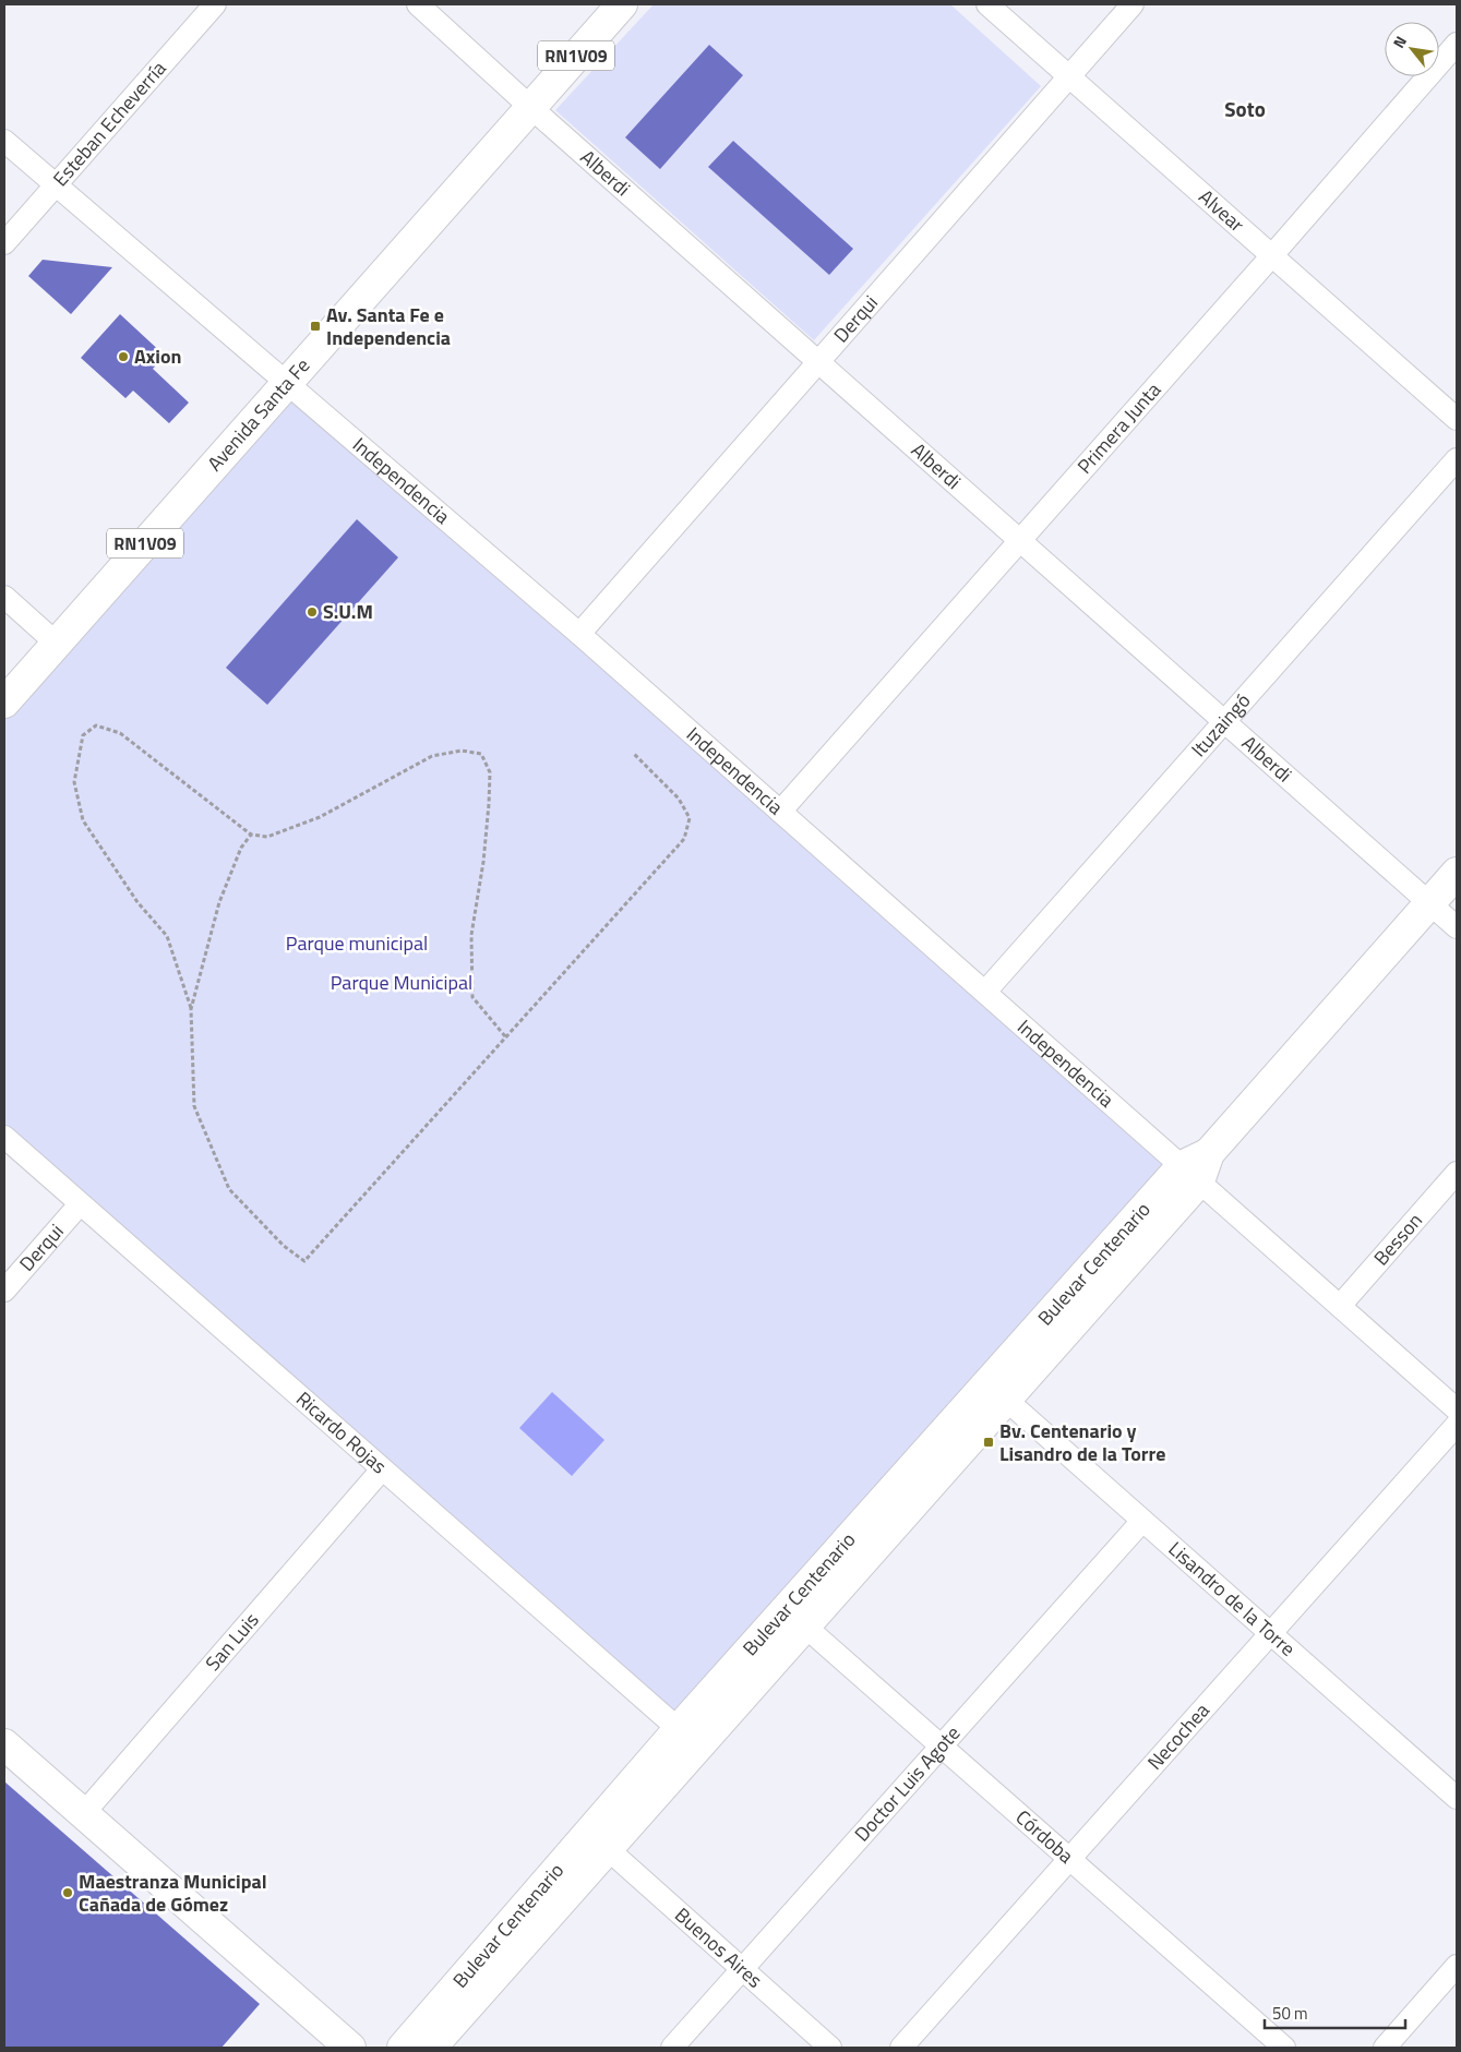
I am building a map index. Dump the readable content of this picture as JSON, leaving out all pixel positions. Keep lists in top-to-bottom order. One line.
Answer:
{"streets":{"main road":["RN1V09","Avenida Santa Fe","Bulevar Centenario"],"street":["Esteban Echeverría","Alberdi","Alvear","Derqui","Primera Junta","Independencia","Ituzaingó","Besson","Ricardo Rojas","Lisandro de la Torre","San Luis","Necochea","Doctor Luis Agote","Córdoba","Buenos Aires"]},"crossings":[["Esteban Echeverría","Independencia"],["Alberdi","Derqui"],["Alberdi","Avenida Santa Fe"],["Alberdi","Primera Junta"],["Alberdi","Ituzaingó"],["Alberdi","Bulevar Centenario"],["Alvear","Derqui"],["Alvear","Primera Junta"],["Derqui","Independencia"],["Derqui","Ricardo Rojas"],["Avenida Santa Fe","Independencia"],["Primera Junta","Independencia"],["Independencia","Ituzaingó"],["Independencia","Besson"],["Independencia","Bulevar Centenario"],["Bulevar Centenario","Ricardo Rojas"],["Bulevar Centenario","Lisandro de la Torre"],["Bulevar Centenario","Córdoba"],["Bulevar Centenario","Buenos Aires"],["Ricardo Rojas","San Luis"],["Lisandro de la Torre","Necochea"],["Lisandro de la Torre","Doctor Luis Agote"],["Necochea","Córdoba"],["Doctor Luis Agote","Córdoba"],["Doctor Luis Agote","Buenos Aires"]],"districts":["Soto"],"parks":["Parque municipal","Parque Municipal"],"places":{"transit":["Av. Santa Fe e Independencia","Bv. Centenario y Lisandro de la Torre"],"other":["Axion","S.U.M","Maestranza Municipal Cañada de Gómez"]},"scale_bar":"50 m","north":"top left"}
